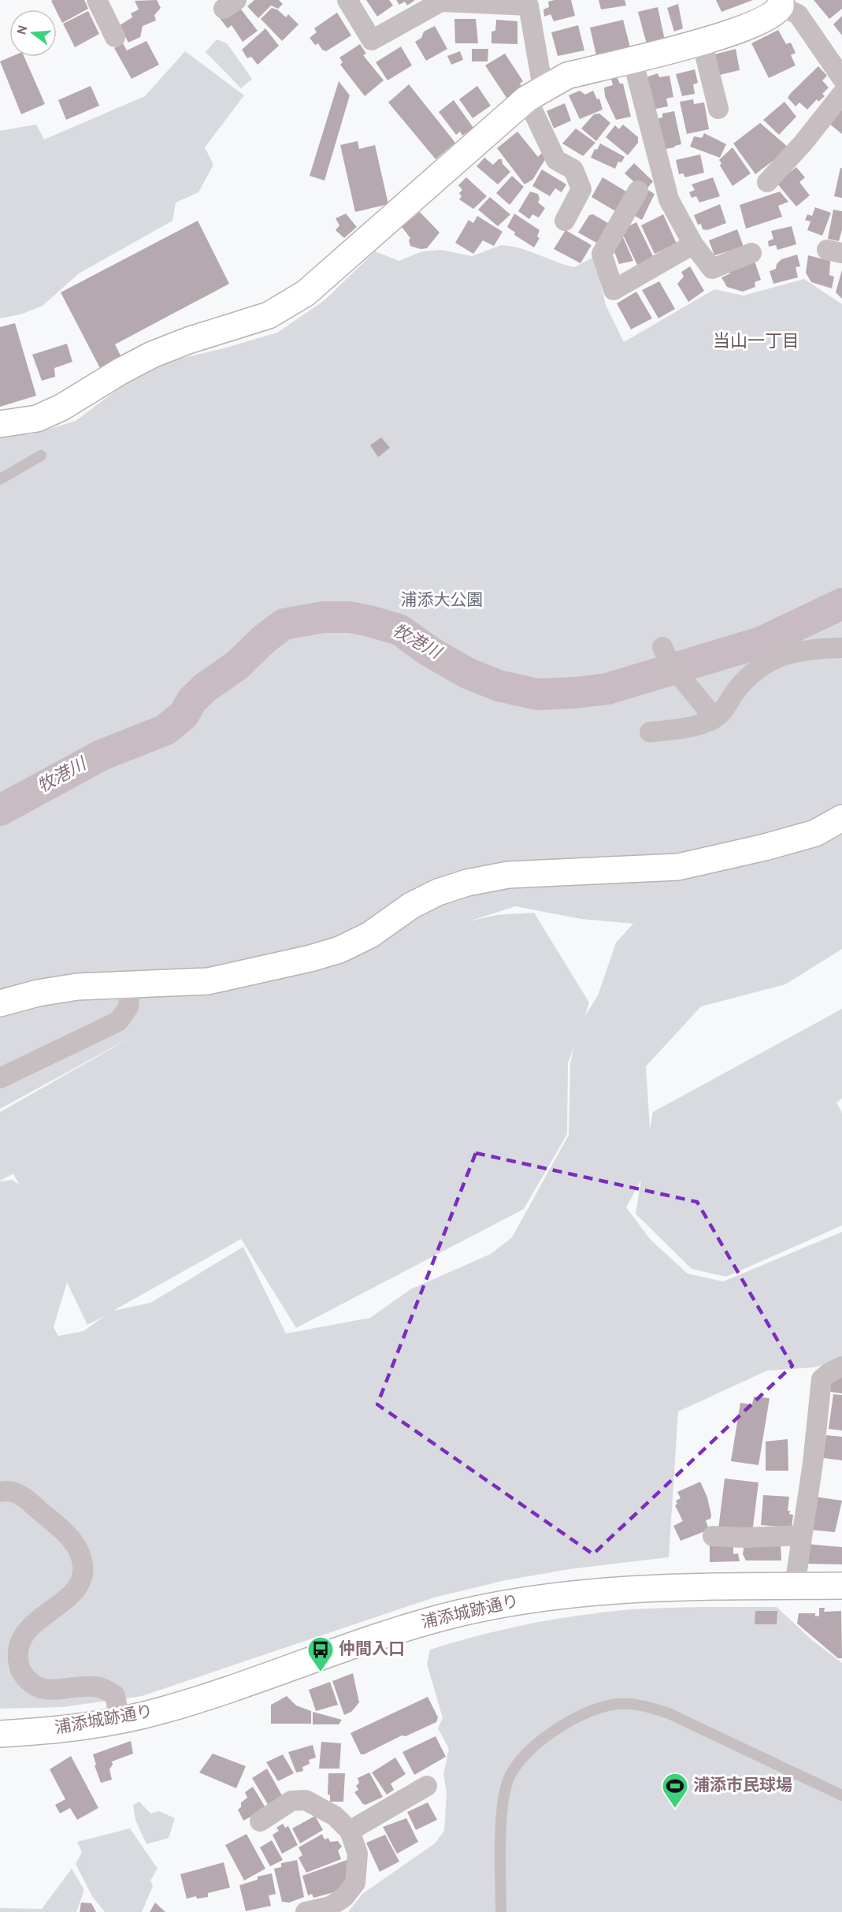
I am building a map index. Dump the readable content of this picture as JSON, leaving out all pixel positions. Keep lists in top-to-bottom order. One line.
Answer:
{"streets":{"street":["浦添城跡通り"]},"districts":["当山一丁目"],"water":["牧港川"],"parks":["浦添大公園"],"places":{"bus stop":["仲間入口"],"sports":["浦添市民球場"]},"north":"left"}
